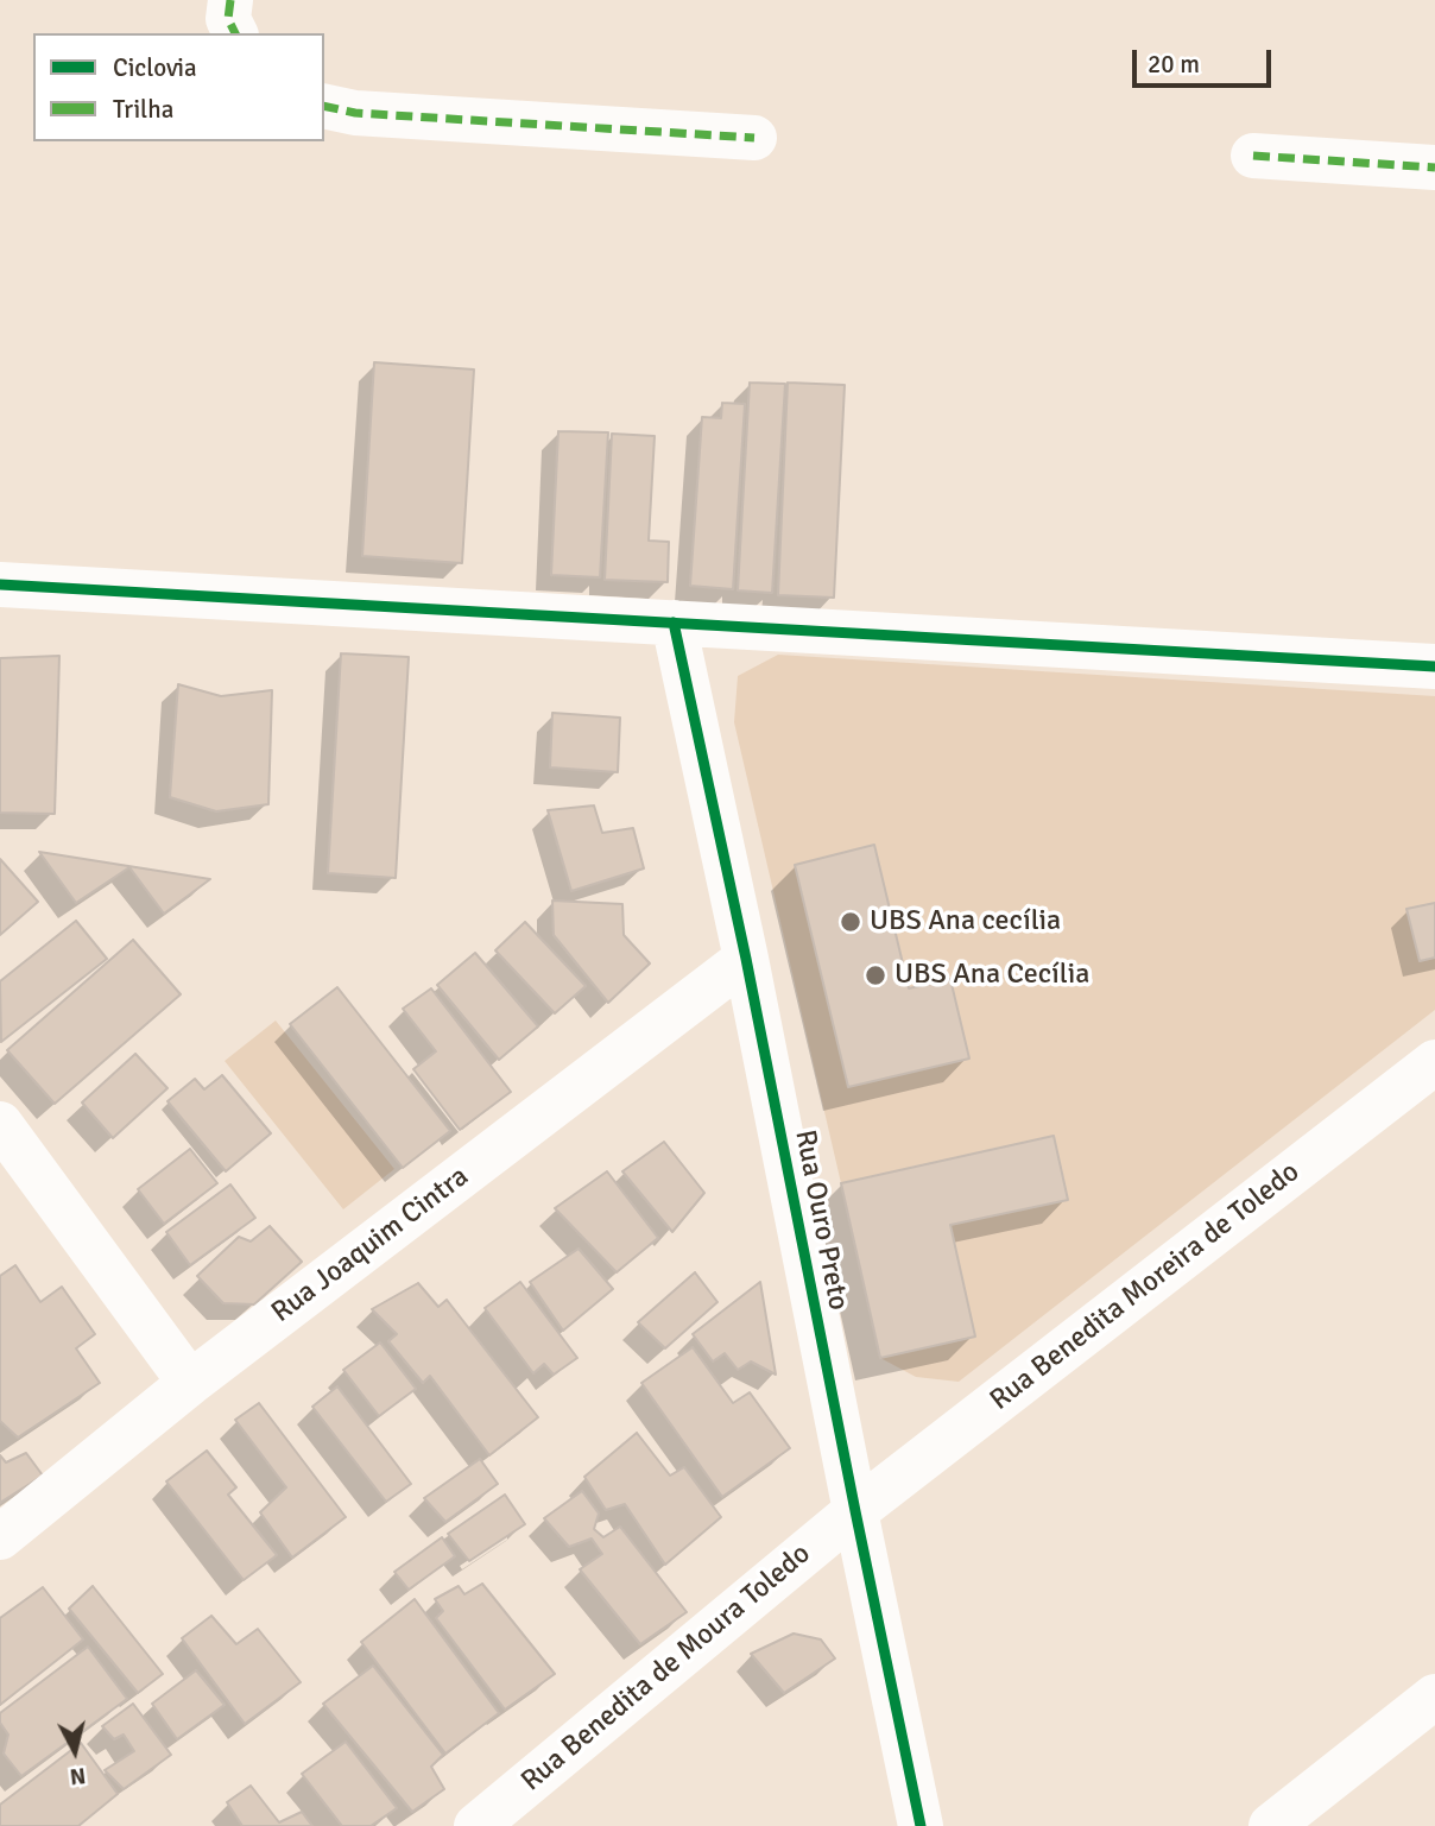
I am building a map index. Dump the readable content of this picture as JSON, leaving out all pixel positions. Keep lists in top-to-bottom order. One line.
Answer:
{"streets":{"street":["Rua Ouro Preto","Rua Joaquim Cintra","Rua Benedita Moreira de Toledo","Rua Benedita de Moura Toledo"]},"crossings":[["Rua Ouro Preto","Rua Joaquim Cintra"],["Rua Ouro Preto","Rua Benedita Moreira de Toledo"],["Rua Ouro Preto","Rua Benedita de Moura Toledo"],["Rua Benedita Moreira de Toledo","Rua Benedita de Moura Toledo"]],"places":["UBS Ana cecília","UBS Ana Cecília"],"legend":["Ciclovia","Trilha"],"scale_bar":"20 m","north":"bottom"}
